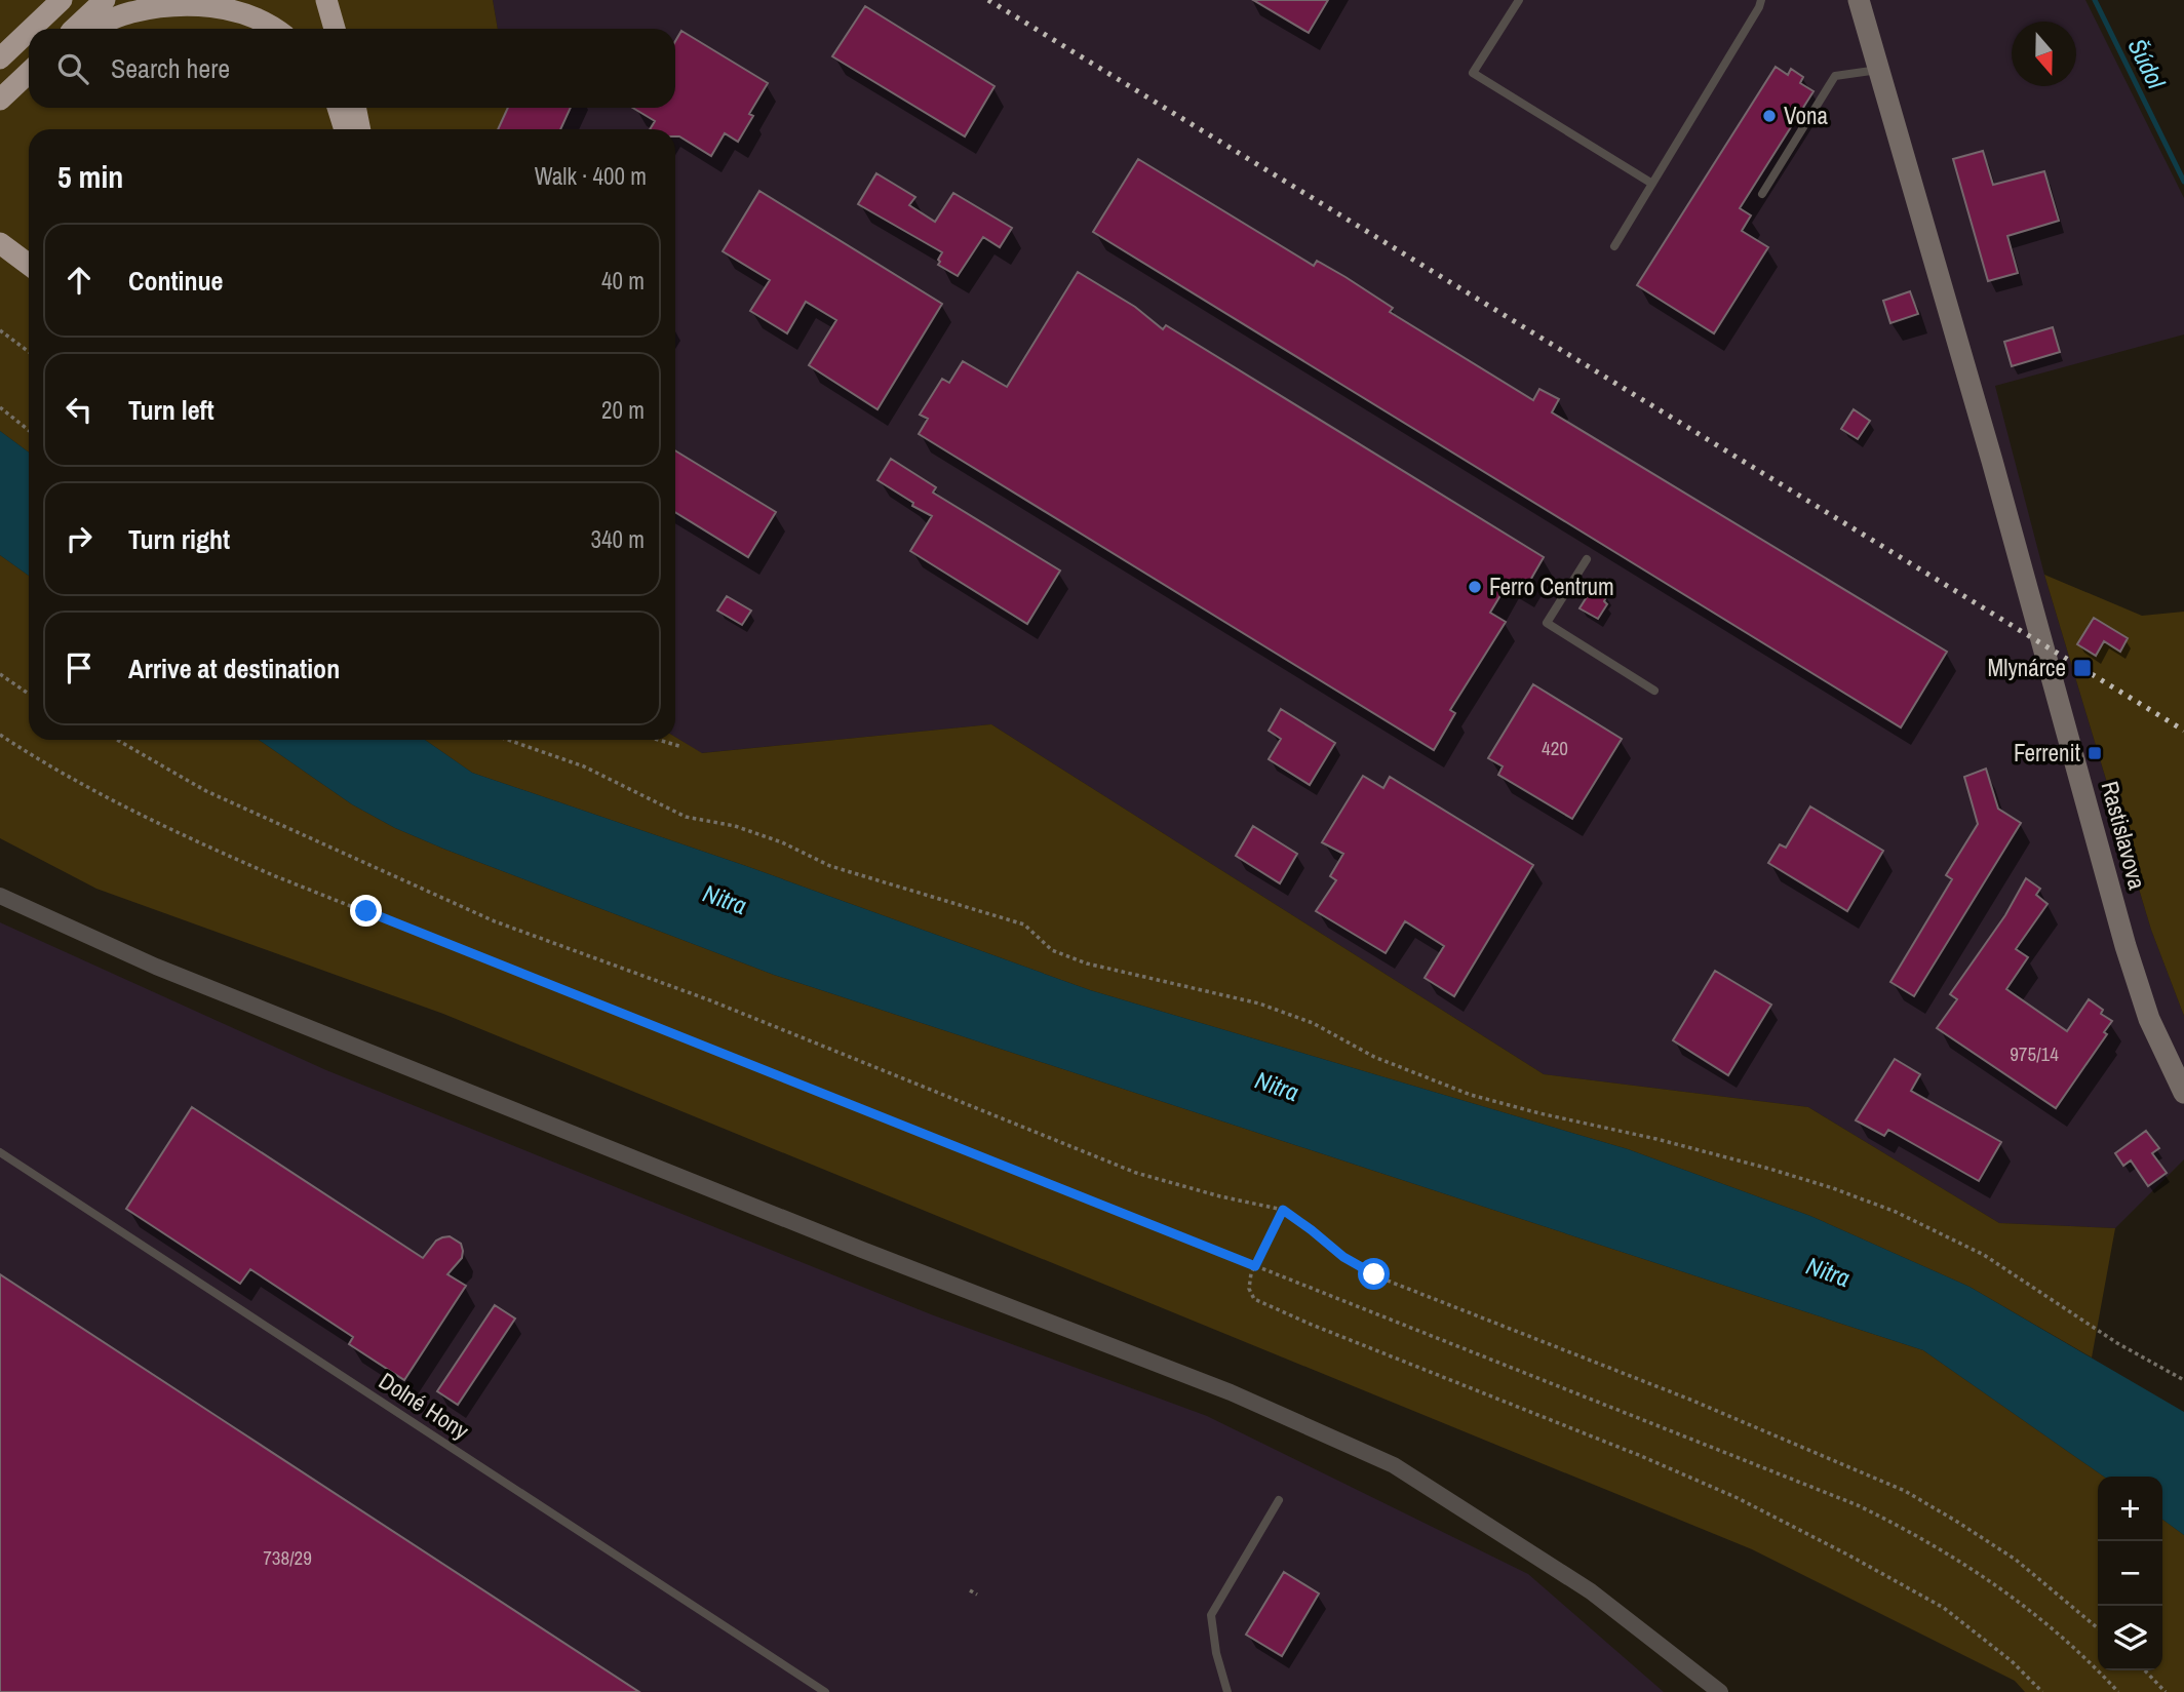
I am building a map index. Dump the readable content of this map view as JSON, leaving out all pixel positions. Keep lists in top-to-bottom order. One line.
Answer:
{"streets":{"street":["Rastislavova"],"lane":["Dolné Hony"]},"water":["Šúdol","Nitra"],"places":{"other":["Vona","Ferro Centrum"],"transit":["Mlynárce","Ferrenit"]},"house_numbers":["420","975/14","738/29"],"north":"bottom","page":{"search":"Search here","heading":["5 min","Walk · 400 m"],"list":[["Continue","40 m"],["Turn left","20 m"],["Turn right","340 m"],"Arrive at destination"],"map_buttons":["+","−"]}}
